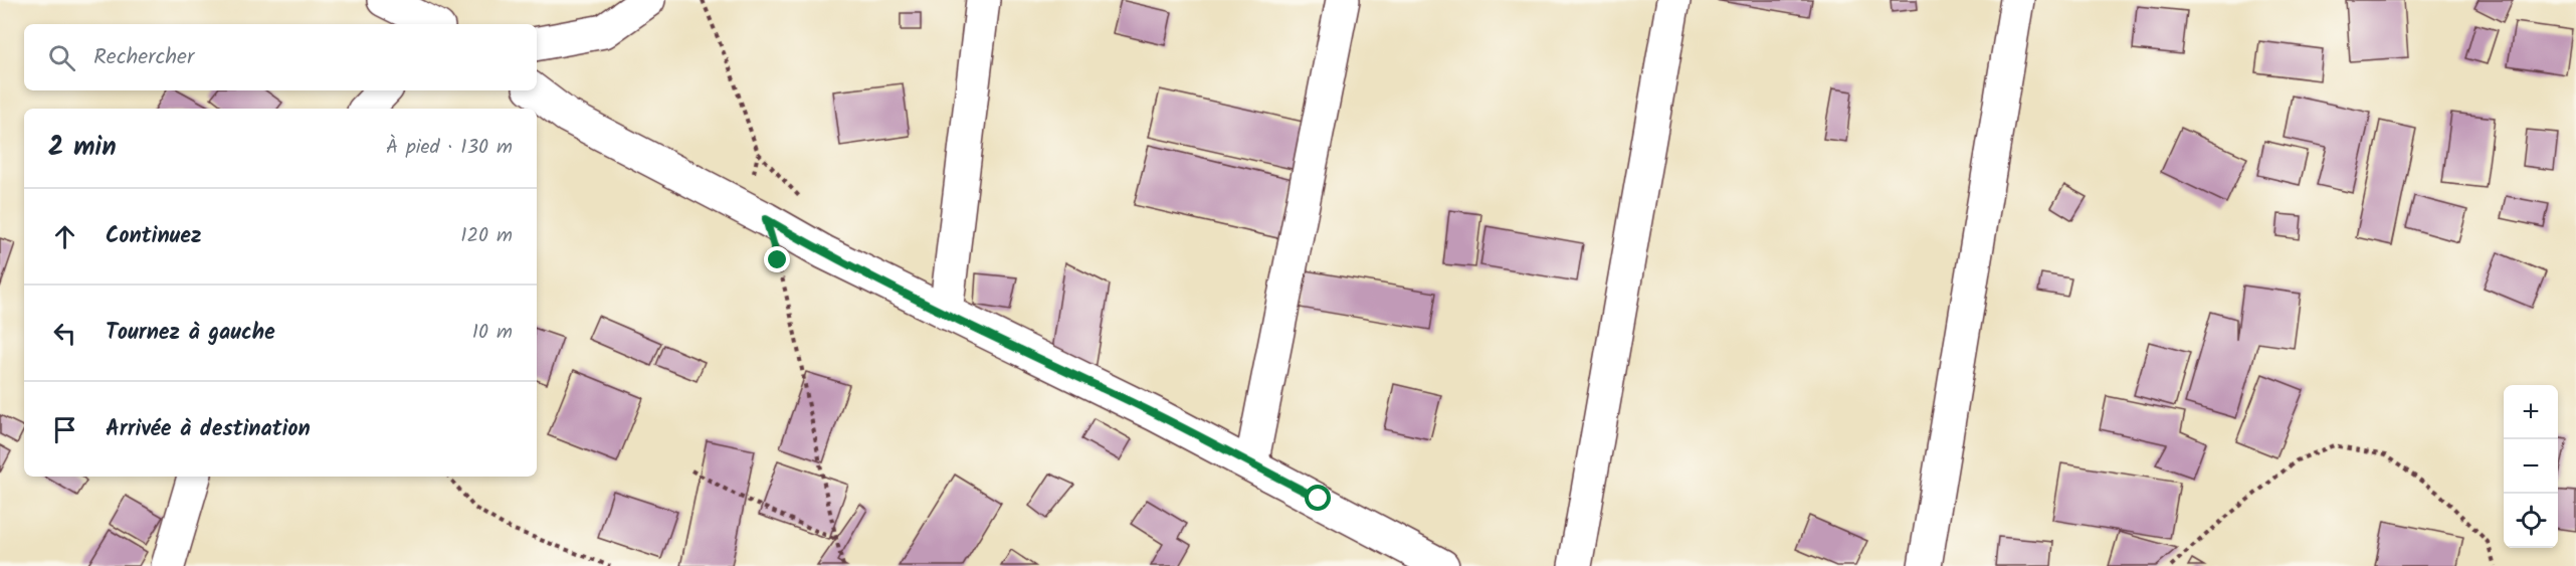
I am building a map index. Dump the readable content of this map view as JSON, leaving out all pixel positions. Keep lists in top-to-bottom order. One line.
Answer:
{"page":{"search":"Rechercher","heading":["2 min","À pied · 130 m"],"list":[["Continuez","120 m"],["Tournez à gauche","10 m"],"Arrivée à destination"],"map_buttons":["+","−"]}}
